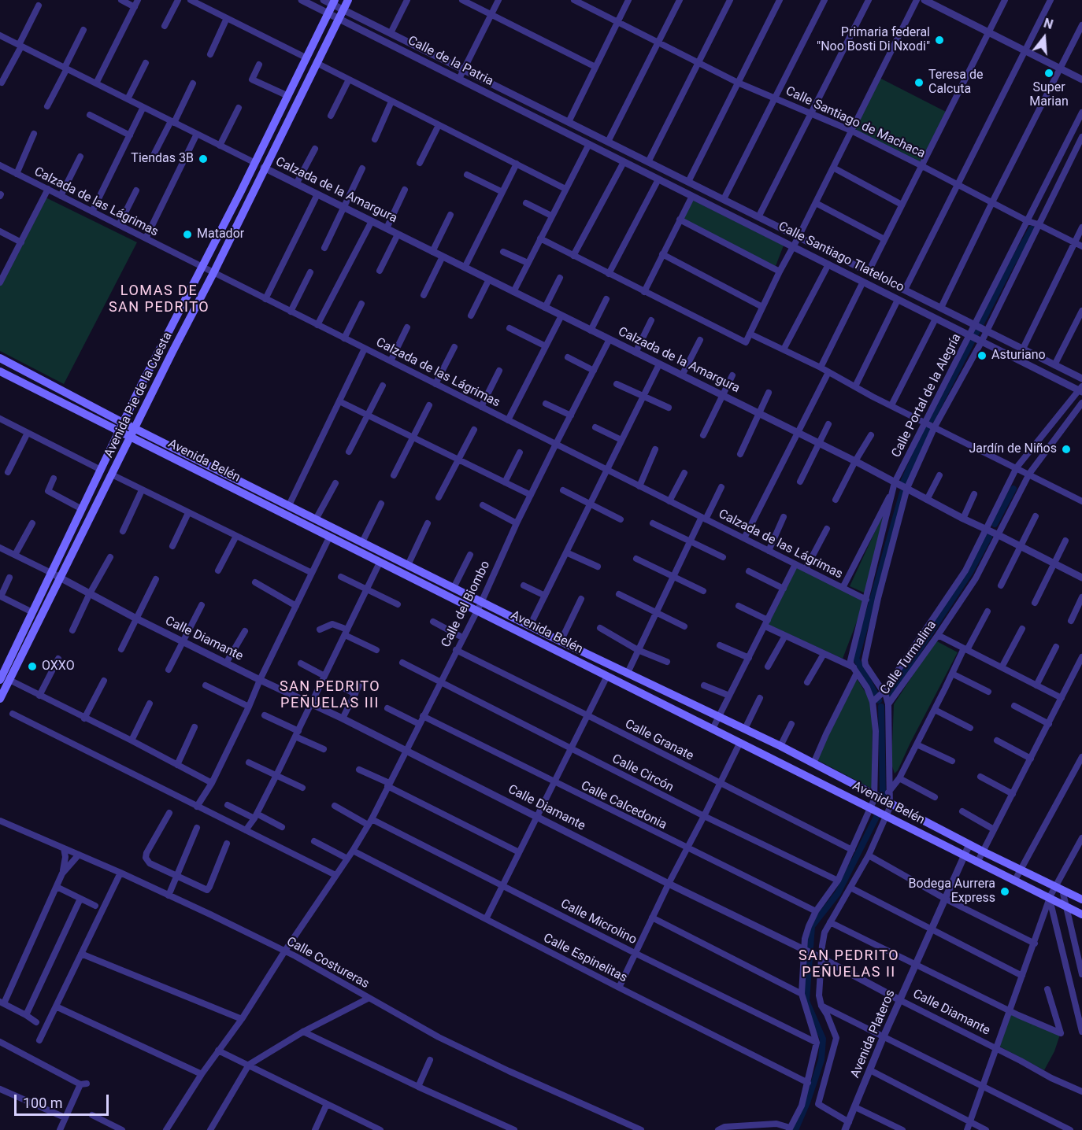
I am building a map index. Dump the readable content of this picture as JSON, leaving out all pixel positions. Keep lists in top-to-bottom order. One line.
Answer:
{"streets":{"main road":["Avenida Pie de la Cuesta","Avenida Belén"],"street":["Calle de la Patria","Calle Santiago de Machaca","Calzada de la Amargura","Calzada de las Lágrimas","Calle Santiago Tlatelolco","Calle Portal de la Alegría","Calle del Biombo","Calle Diamante","Calle Turmalina","Calle Granate","Calle Circón","Calle Calcedonia","Calle Microlino","Calle Espinelitas","Calle Costureras","Avenida Plateros"]},"crossings":[["Calle de la Patria","Calle Santiago Tlatelolco"],["Calle de la Patria","Avenida Pie de la Cuesta"],["Calle Santiago de Machaca","Calle Portal de la Alegría"],["Calzada de la Amargura","Avenida Pie de la Cuesta"],["Calzada de la Amargura","Calle Portal de la Alegría"],["Calzada de la Amargura","Calle del Biombo"],["Calzada de la Amargura","Calle Turmalina"],["Calzada de las Lágrimas","Avenida Pie de la Cuesta"],["Calzada de las Lágrimas","Calle Portal de la Alegría"],["Calzada de las Lágrimas","Calle del Biombo"],["Calle Santiago Tlatelolco","Calle Portal de la Alegría"],["Calle Santiago Tlatelolco","Calle Turmalina"],["Avenida Pie de la Cuesta","Avenida Belén"],["Avenida Pie de la Cuesta","Calle Diamante"],["Calle Portal de la Alegría","Calle Turmalina"],["Avenida Belén","Calle del Biombo"],["Avenida Belén","Calle Turmalina"],["Avenida Belén","Avenida Plateros"],["Calle del Biombo","Calle Diamante"],["Calle del Biombo","Calle Granate"],["Calle del Biombo","Calle Circón"],["Calle del Biombo","Calle Calcedonia"],["Calle del Biombo","Calle Microlino"],["Calle del Biombo","Calle Espinelitas"],["Calle del Biombo","Calle Costureras"],["Calle Diamante","Calle Turmalina"],["Calle Diamante","Avenida Plateros"],["Calle Turmalina","Calle Granate"],["Calle Turmalina","Calle Circón"],["Calle Turmalina","Calle Calcedonia"],["Calle Turmalina","Calle Microlino"],["Calle Turmalina","Calle Espinelitas"],["Calle Turmalina","Avenida Plateros"]],"districts":["LOMAS DE SAN PEDRITO","SAN PEDRITO PEÑUELAS III","SAN PEDRITO PEÑUELAS II"],"places":["Primaria federal \"Noo Bosti Di Nxodi\"","Super Marian","Teresa de Calcuta","Tiendas 3B","Matador","Asturiano","Jardín de Niños","OXXO","Bodega Aurrera Express"],"scale_bar":"100 m","north":"top"}
